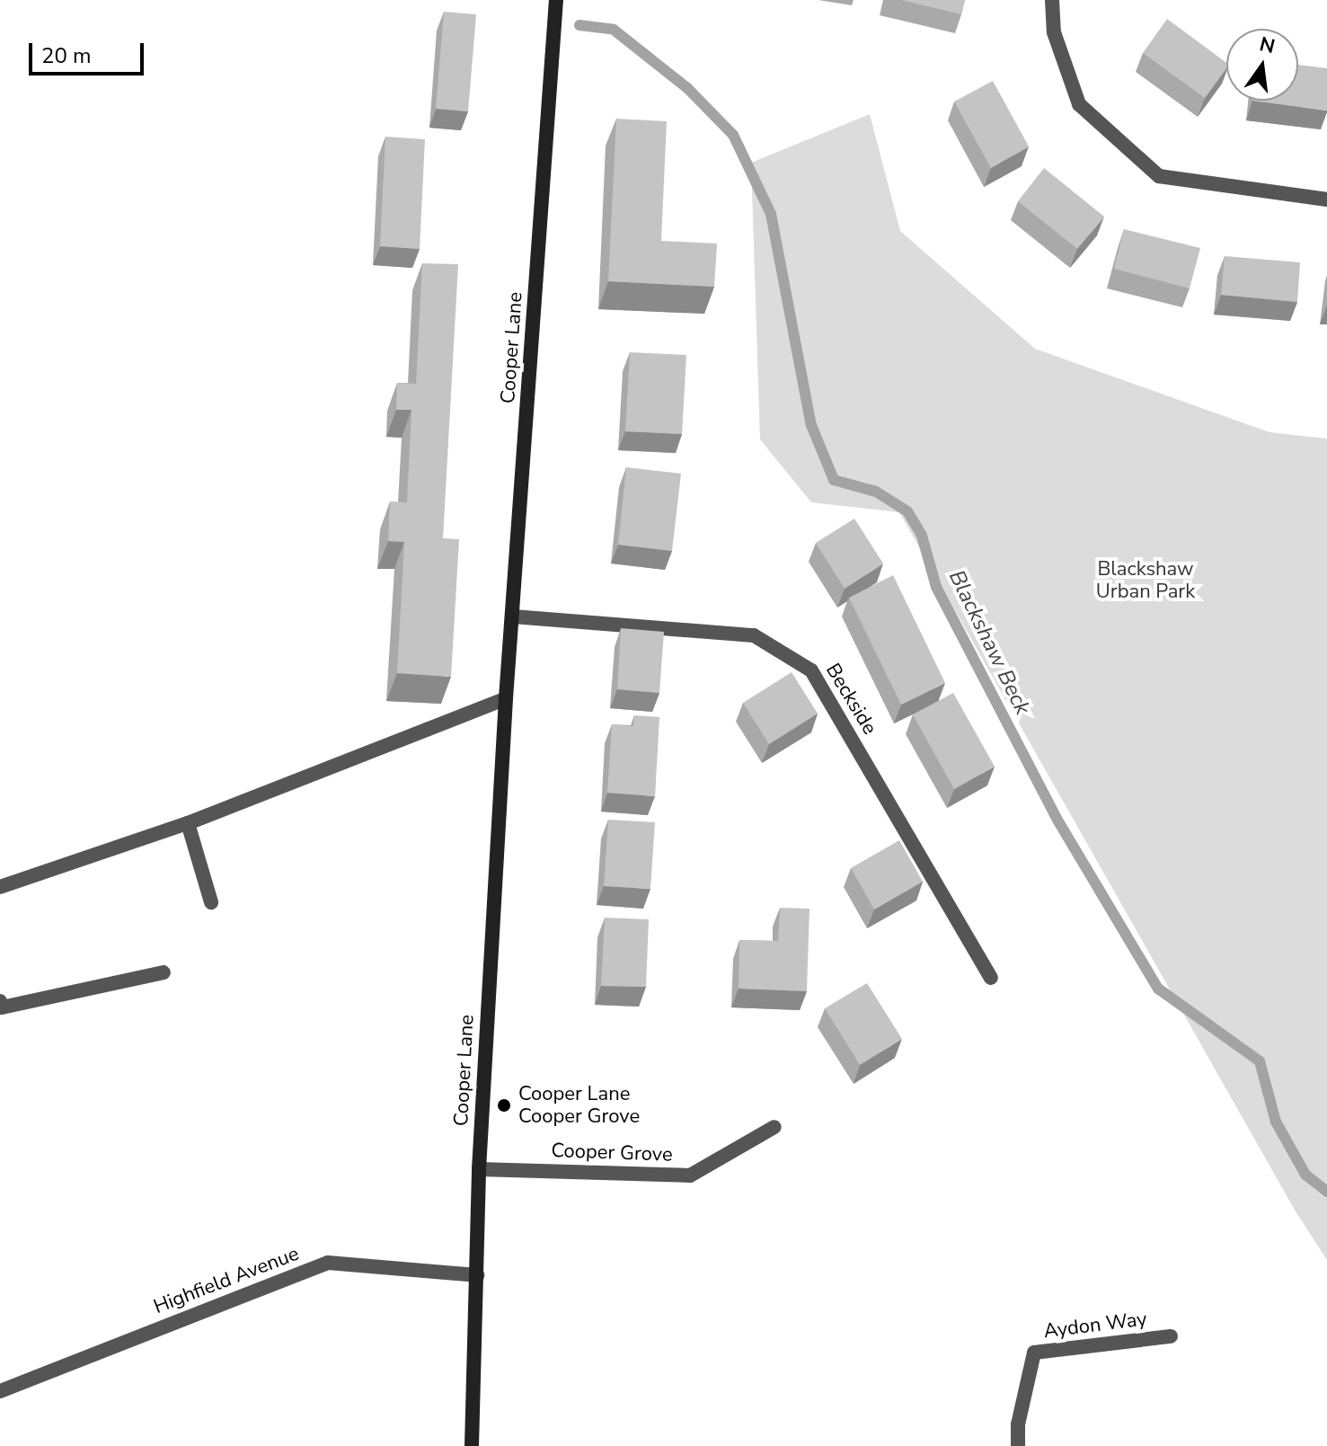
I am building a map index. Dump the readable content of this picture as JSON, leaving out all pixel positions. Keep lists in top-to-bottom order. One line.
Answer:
{"streets":{"main road":["Cooper Lane"],"street":["Beckside","Cooper Grove","Highfield Avenue","Aydon Way"]},"crossings":[["Cooper Lane","Beckside"],["Cooper Lane","Cooper Grove"],["Cooper Lane","Highfield Avenue"]],"water":["Blackshaw Beck"],"parks":["Blackshaw Urban Park"],"places":["Cooper Lane Cooper Grove"],"scale_bar":"20 m","north":"top"}
